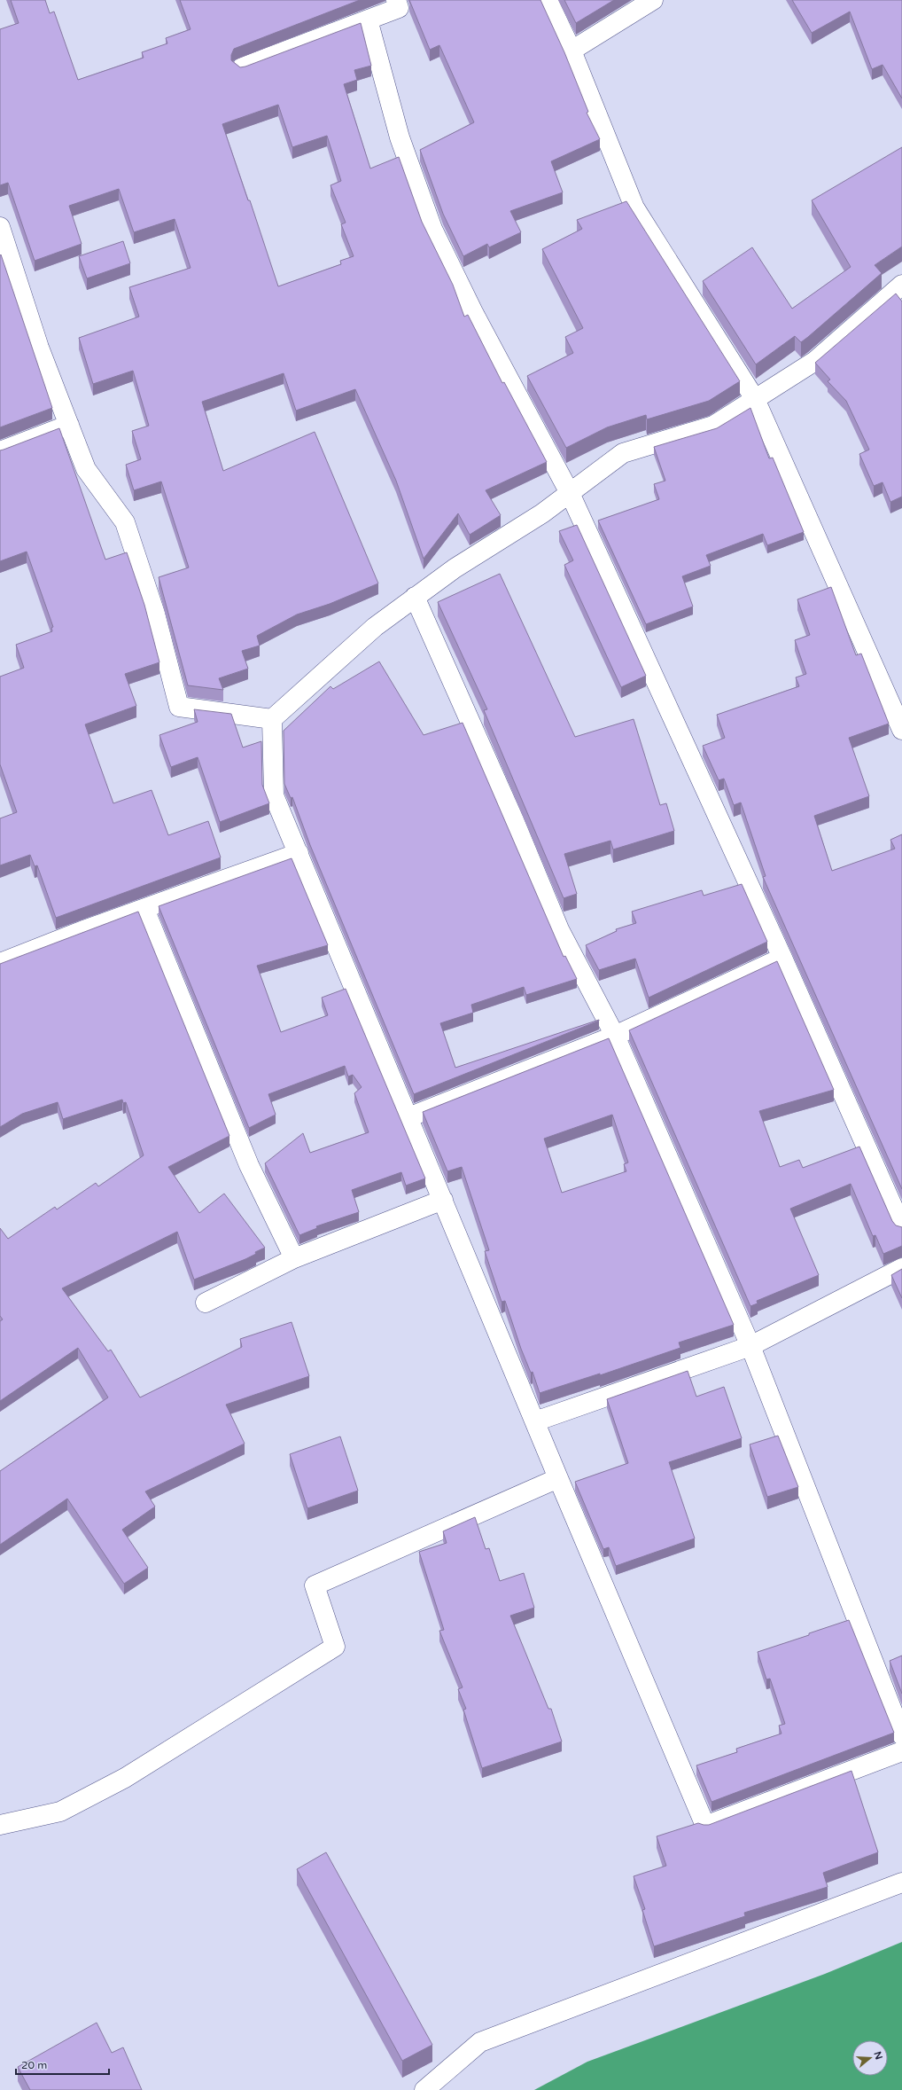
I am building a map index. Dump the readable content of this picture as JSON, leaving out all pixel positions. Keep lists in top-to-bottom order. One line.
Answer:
{"scale_bar":"20 m","north":"right"}
